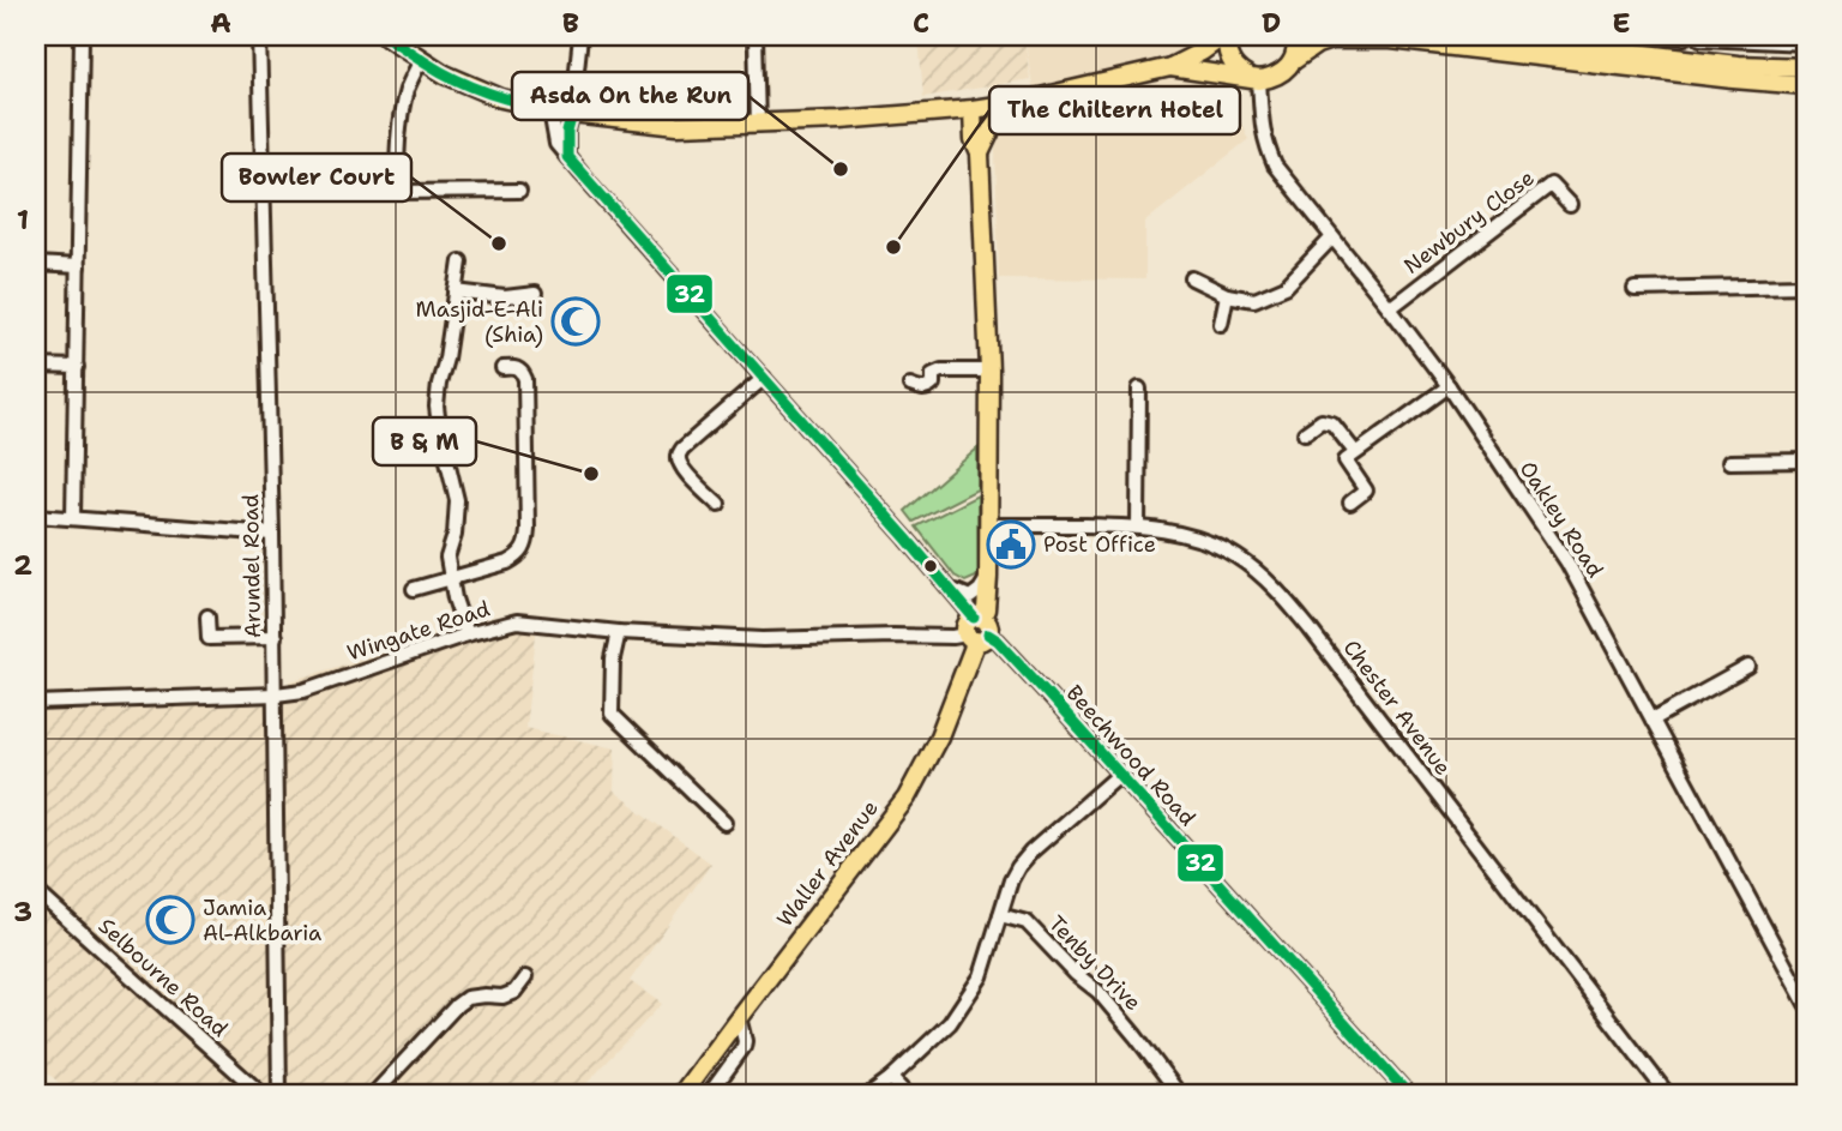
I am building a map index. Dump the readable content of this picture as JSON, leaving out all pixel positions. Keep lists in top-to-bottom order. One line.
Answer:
{"streets":{"main road":["Waller Avenue"],"street":["Newbury Close","Oakley Road","Arundel Road","Wingate Road","Chester Avenue","Beechwood Road","Tenby Drive","Selbourne Road"]},"crossings":[["Newbury Close","Oakley Road"],["Arundel Road","Wingate Road"],["Wingate Road","Beechwood Road"],["Wingate Road","Waller Avenue"],["Chester Avenue","Waller Avenue"],["Beechwood Road","Waller Avenue"]],"places":{"other":["Asda On the Run","Bowler Court","The Chiltern Hotel","B & M"],"mosque":["Masjid-E-Ali (Shia)","Jamia Al-Alkbaria"],"public building":["Post Office"]},"lines":["transit line 32"],"grid":{"columns":["A","B","C","D","E"],"rows":["1","2","3"]}}
